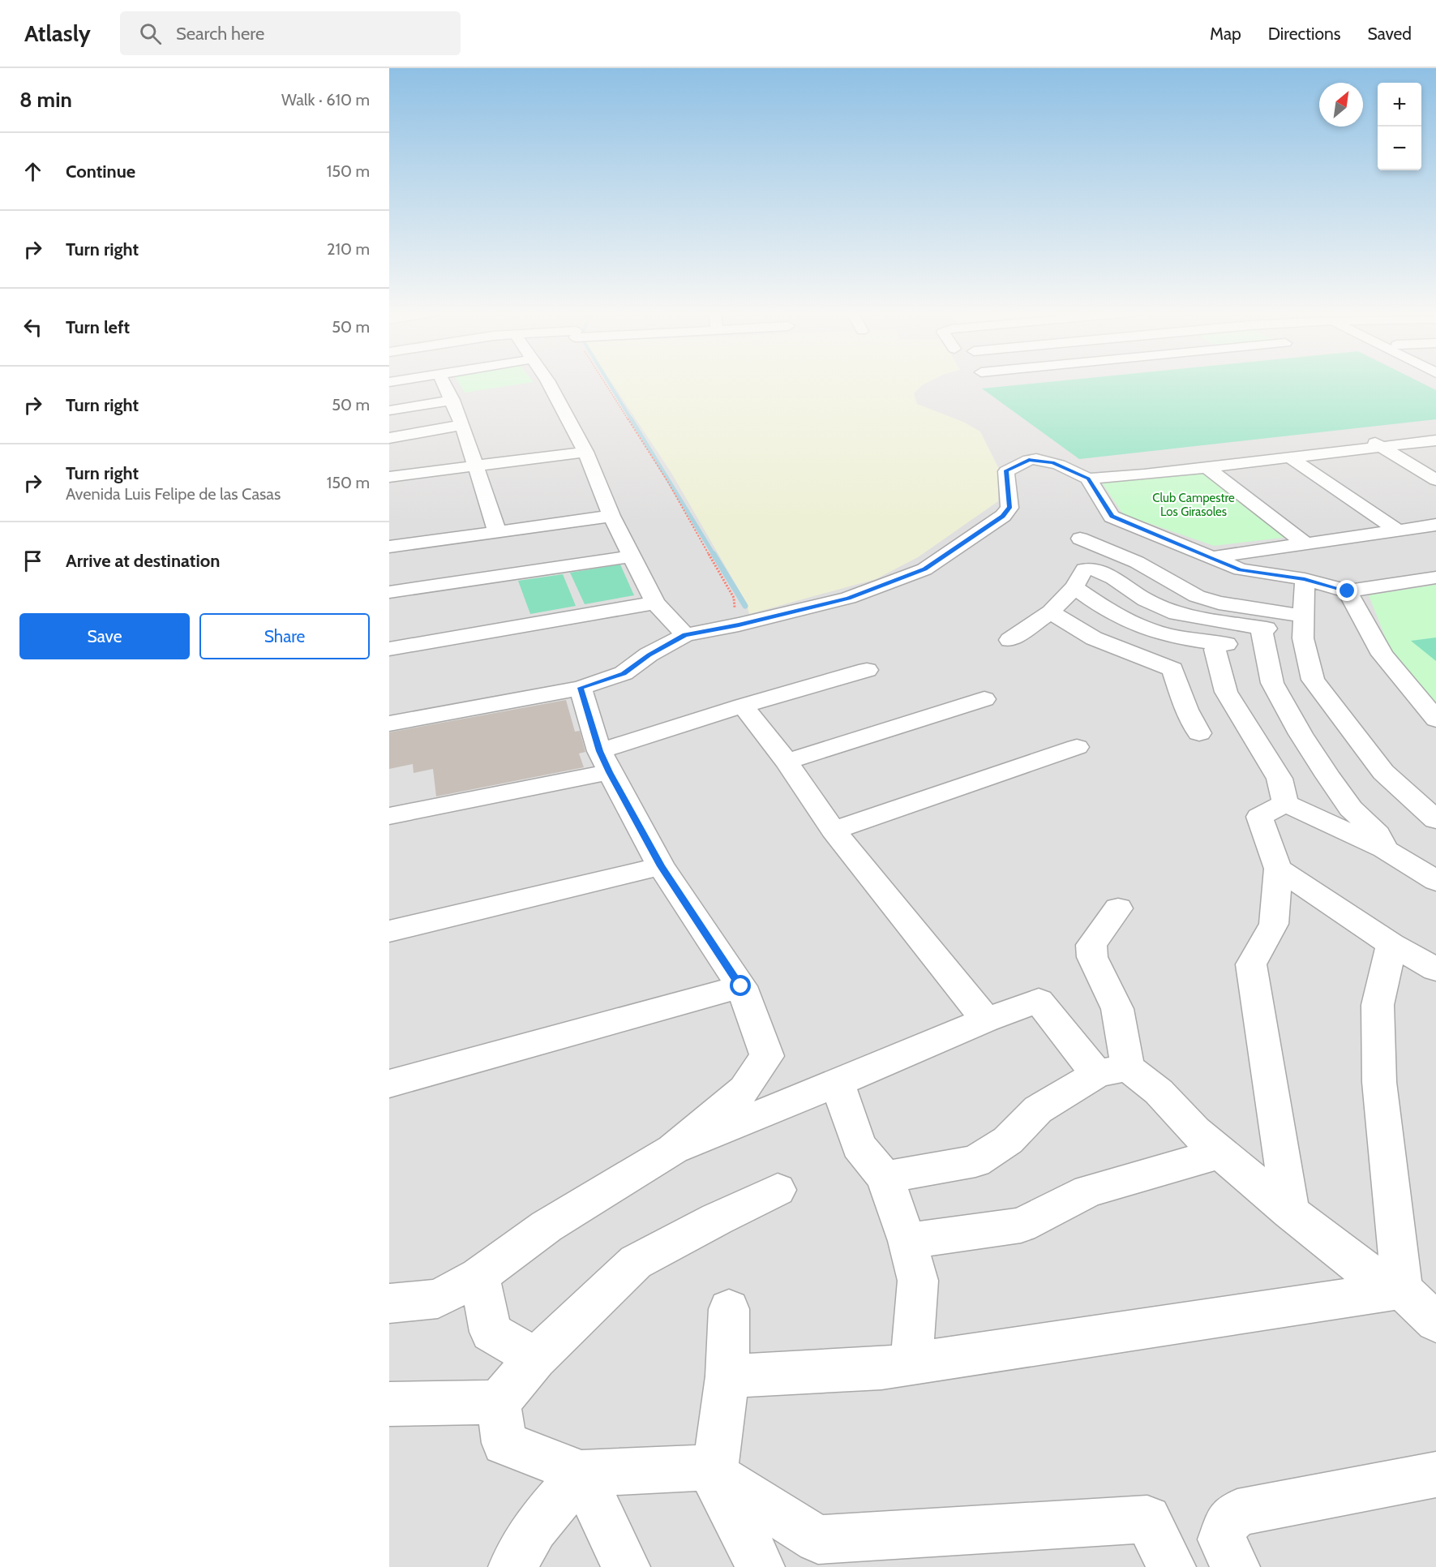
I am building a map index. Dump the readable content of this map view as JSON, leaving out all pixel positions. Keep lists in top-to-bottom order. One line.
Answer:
{"parks":["Club Campestre Los Girasoles"],"north":"top right","page":{"header":"Atlasly","search":"Search here","nav":["Map","Directions","Saved"],"heading":["8 min","Walk · 610 m"],"map_buttons":["+","−"],"list":[["Continue","150 m"],["Turn right","210 m"],["Turn left","50 m"],["Turn right","50 m"],["Turn right","Avenida Luis Felipe de las Casas","150 m"],"Arrive at destination"],"buttons":["Save","Share"]}}
